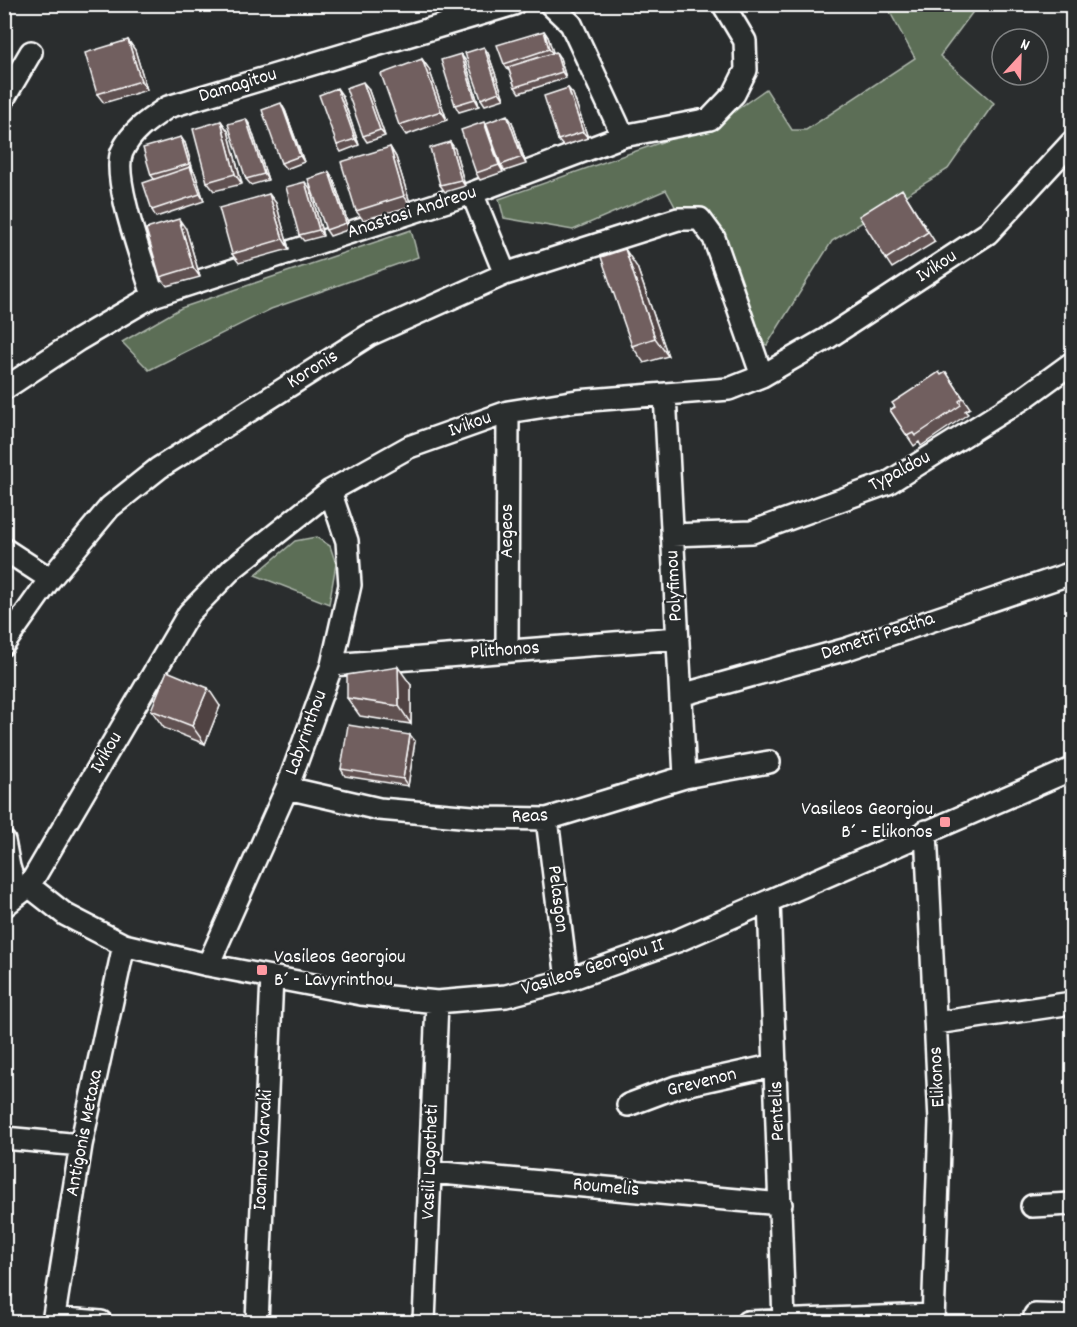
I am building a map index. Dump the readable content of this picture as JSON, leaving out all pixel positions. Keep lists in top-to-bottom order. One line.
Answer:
{"streets":{"street":["Damagitou","Anastasi Andreou","Ivikou","Koronis","Typaldou","Aegeos","Polyfimou","Demetri Psatha","Plithonos","Labyrinthou","Reas","Pelasgon","Vasileos Georgiou II","Elikonos","Grevenon","Pentelis","Antigonis Metaxa","Ioannou Varvaki","Vasili Logotheti","Roumelis"]},"crossings":[["Damagitou","Anastasi Andreou"],["Ivikou","Koronis"],["Ivikou","Aegeos"],["Ivikou","Polyfimou"],["Ivikou","Labyrinthou"],["Ivikou","Vasileos Georgiou II"],["Typaldou","Polyfimou"],["Aegeos","Plithonos"],["Polyfimou","Demetri Psatha"],["Polyfimou","Plithonos"],["Polyfimou","Reas"],["Plithonos","Labyrinthou"],["Labyrinthou","Reas"],["Labyrinthou","Vasileos Georgiou II"],["Reas","Pelasgon"],["Pelasgon","Vasileos Georgiou II"],["Vasileos Georgiou II","Elikonos"],["Vasileos Georgiou II","Pentelis"],["Vasileos Georgiou II","Antigonis Metaxa"],["Vasileos Georgiou II","Ioannou Varvaki"],["Vasileos Georgiou II","Vasili Logotheti"],["Grevenon","Pentelis"],["Pentelis","Roumelis"],["Vasili Logotheti","Roumelis"]],"places":{"transit":["Vasileos Georgiou B´ - Elikonos","Vasileos Georgiou B´ - Lavyrinthou"]},"north":"top"}
